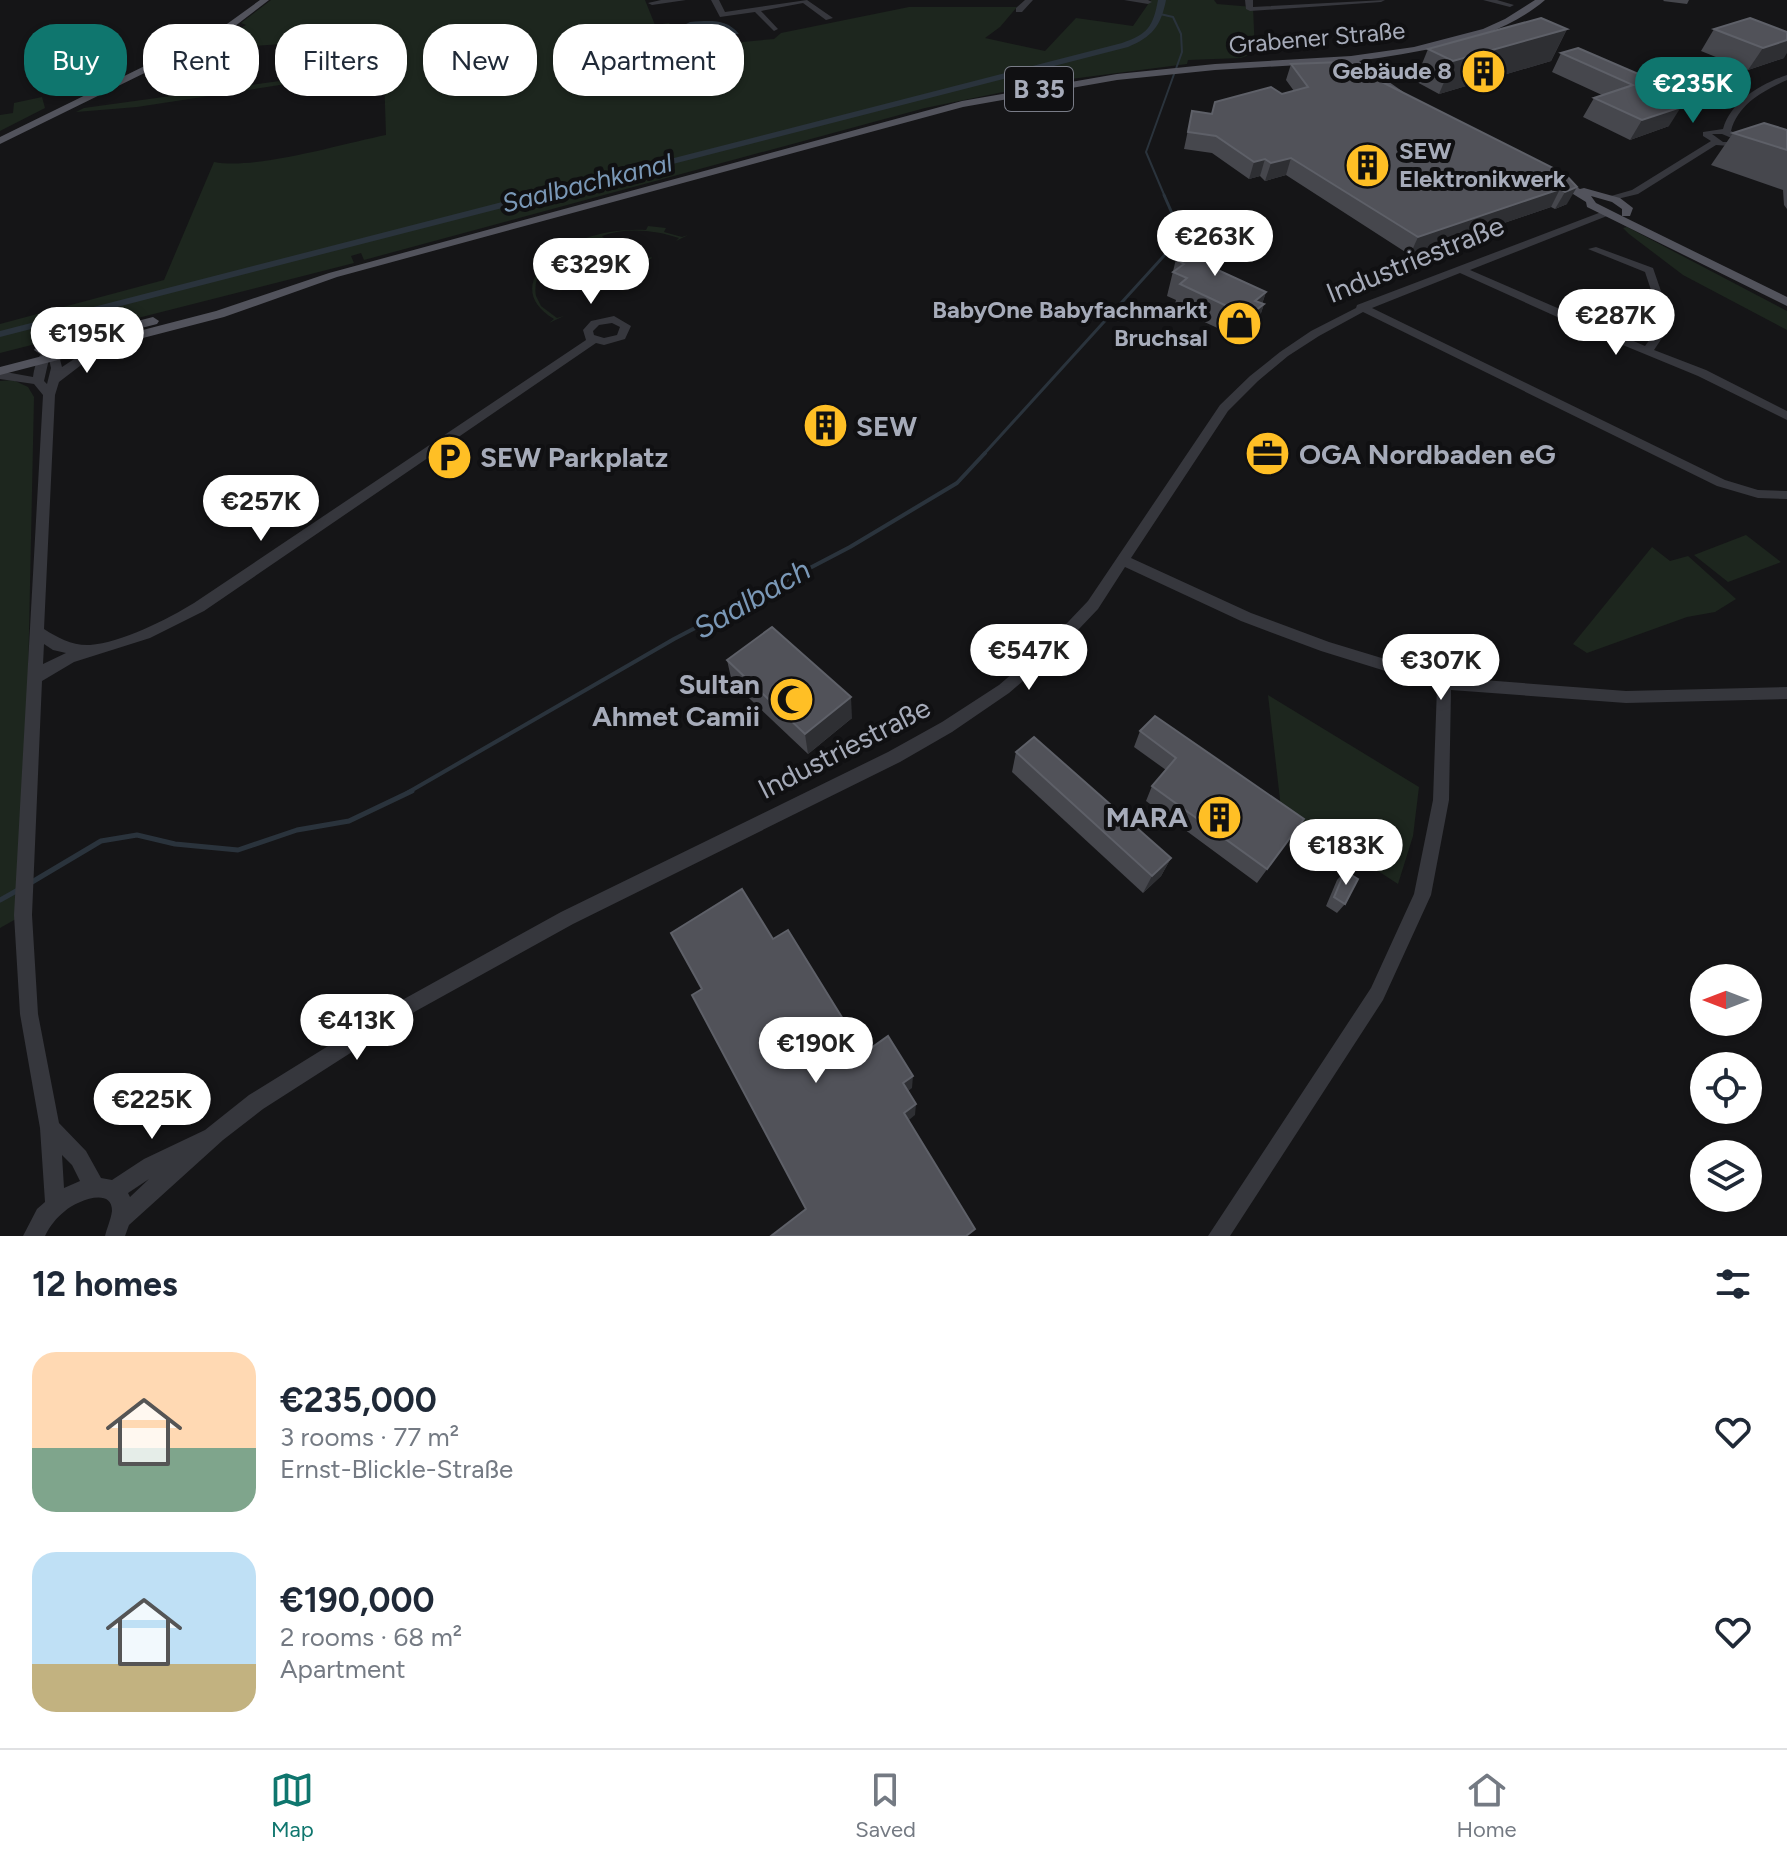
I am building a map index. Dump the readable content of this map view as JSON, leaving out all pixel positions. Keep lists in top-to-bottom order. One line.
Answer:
{"streets":{"main road":["Grabener Straße","B 35"],"street":["Industriestraße"]},"crossings":[["Grabener Straße","B 35"]],"water":["Saalbachkanal","Saalbach"],"places":{"building":["Gebäude 8","SEW Elektronikwerk","SEW","MARA"],"shop":["BabyOne Babyfachmarkt Bruchsal"],"office":["OGA Nordbaden eG"],"parking":["SEW Parkplatz"],"mosque":["Sultan Ahmet Camii"]},"north":"left","page":{"chip":["Buy","Rent","Filters","New","Apartment"],"price":["€235K","€263K","€329K","€287K","€195K","€257K","€547K","€307K","€183K","€413K","€190K","€225K"],"heading":"12 homes","list":[{"name":"€235,000","note":"3 rooms · 77 m² · Ernst-Blickle-Straße"},{"name":"€190,000","note":"2 rooms · 68 m² · Apartment"}],"tabs":["Map","Saved","Home"]}}
